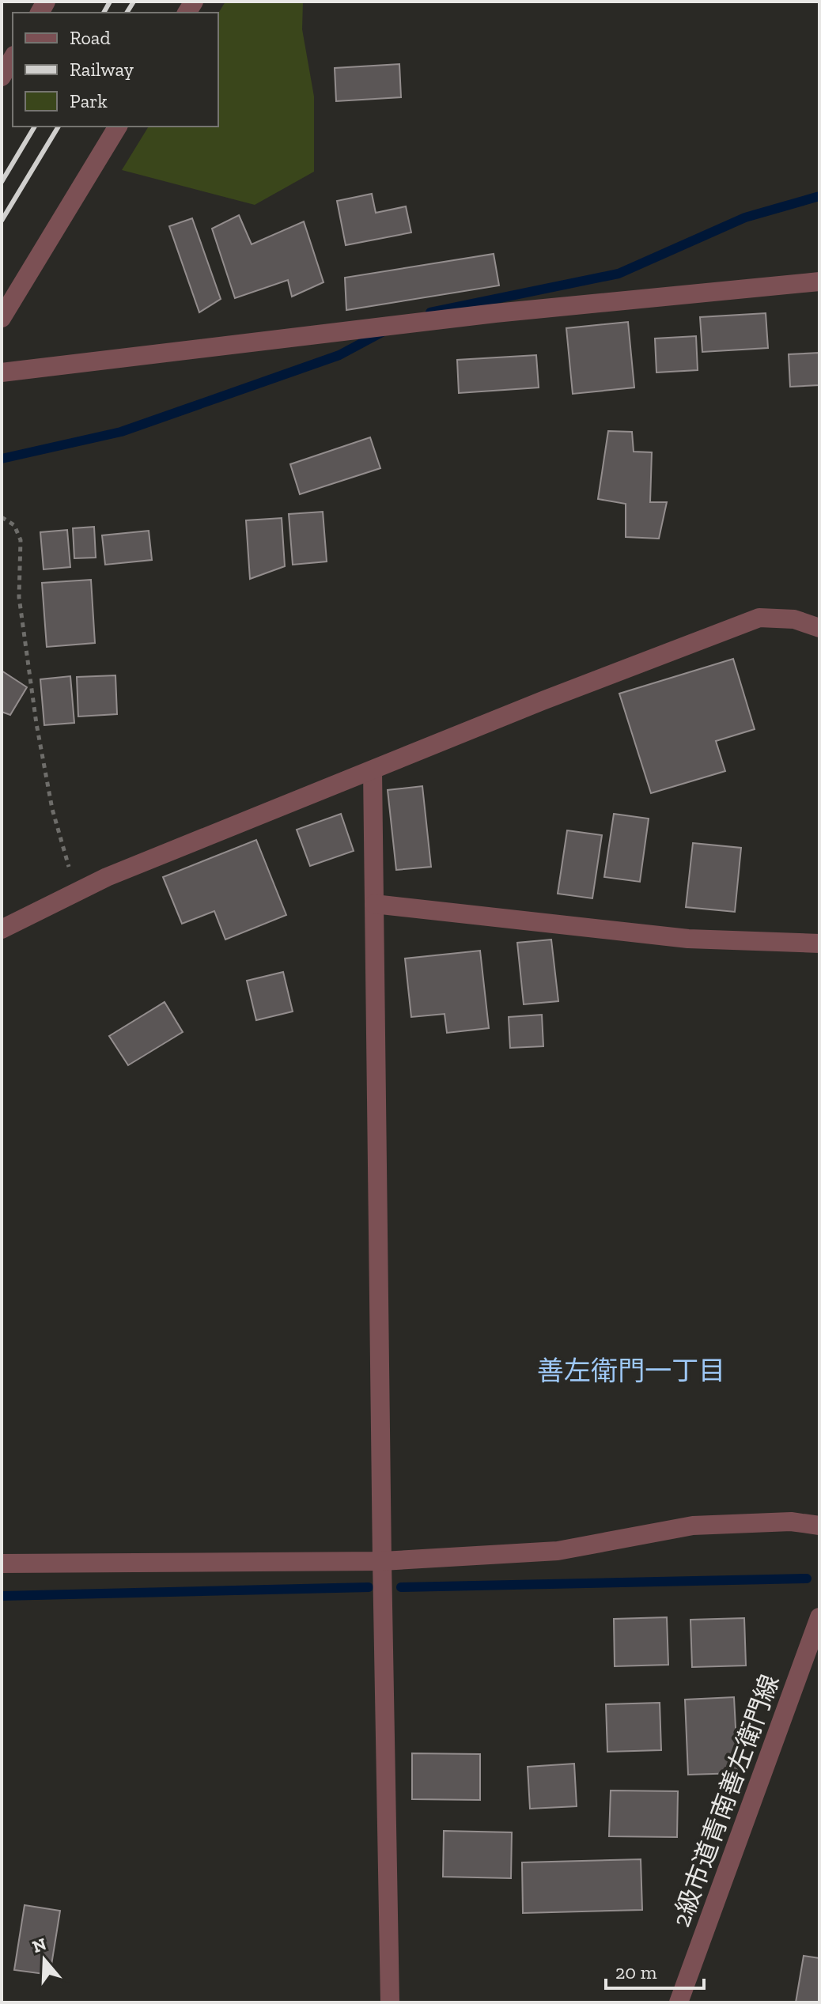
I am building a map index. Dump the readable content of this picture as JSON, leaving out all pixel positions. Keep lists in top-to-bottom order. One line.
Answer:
{"streets":{"street":["2級市道青南善左衛門線"]},"districts":["善左衛門一丁目"],"legend":["Road","Railway","Park"],"scale_bar":"20 m","north":"top"}
